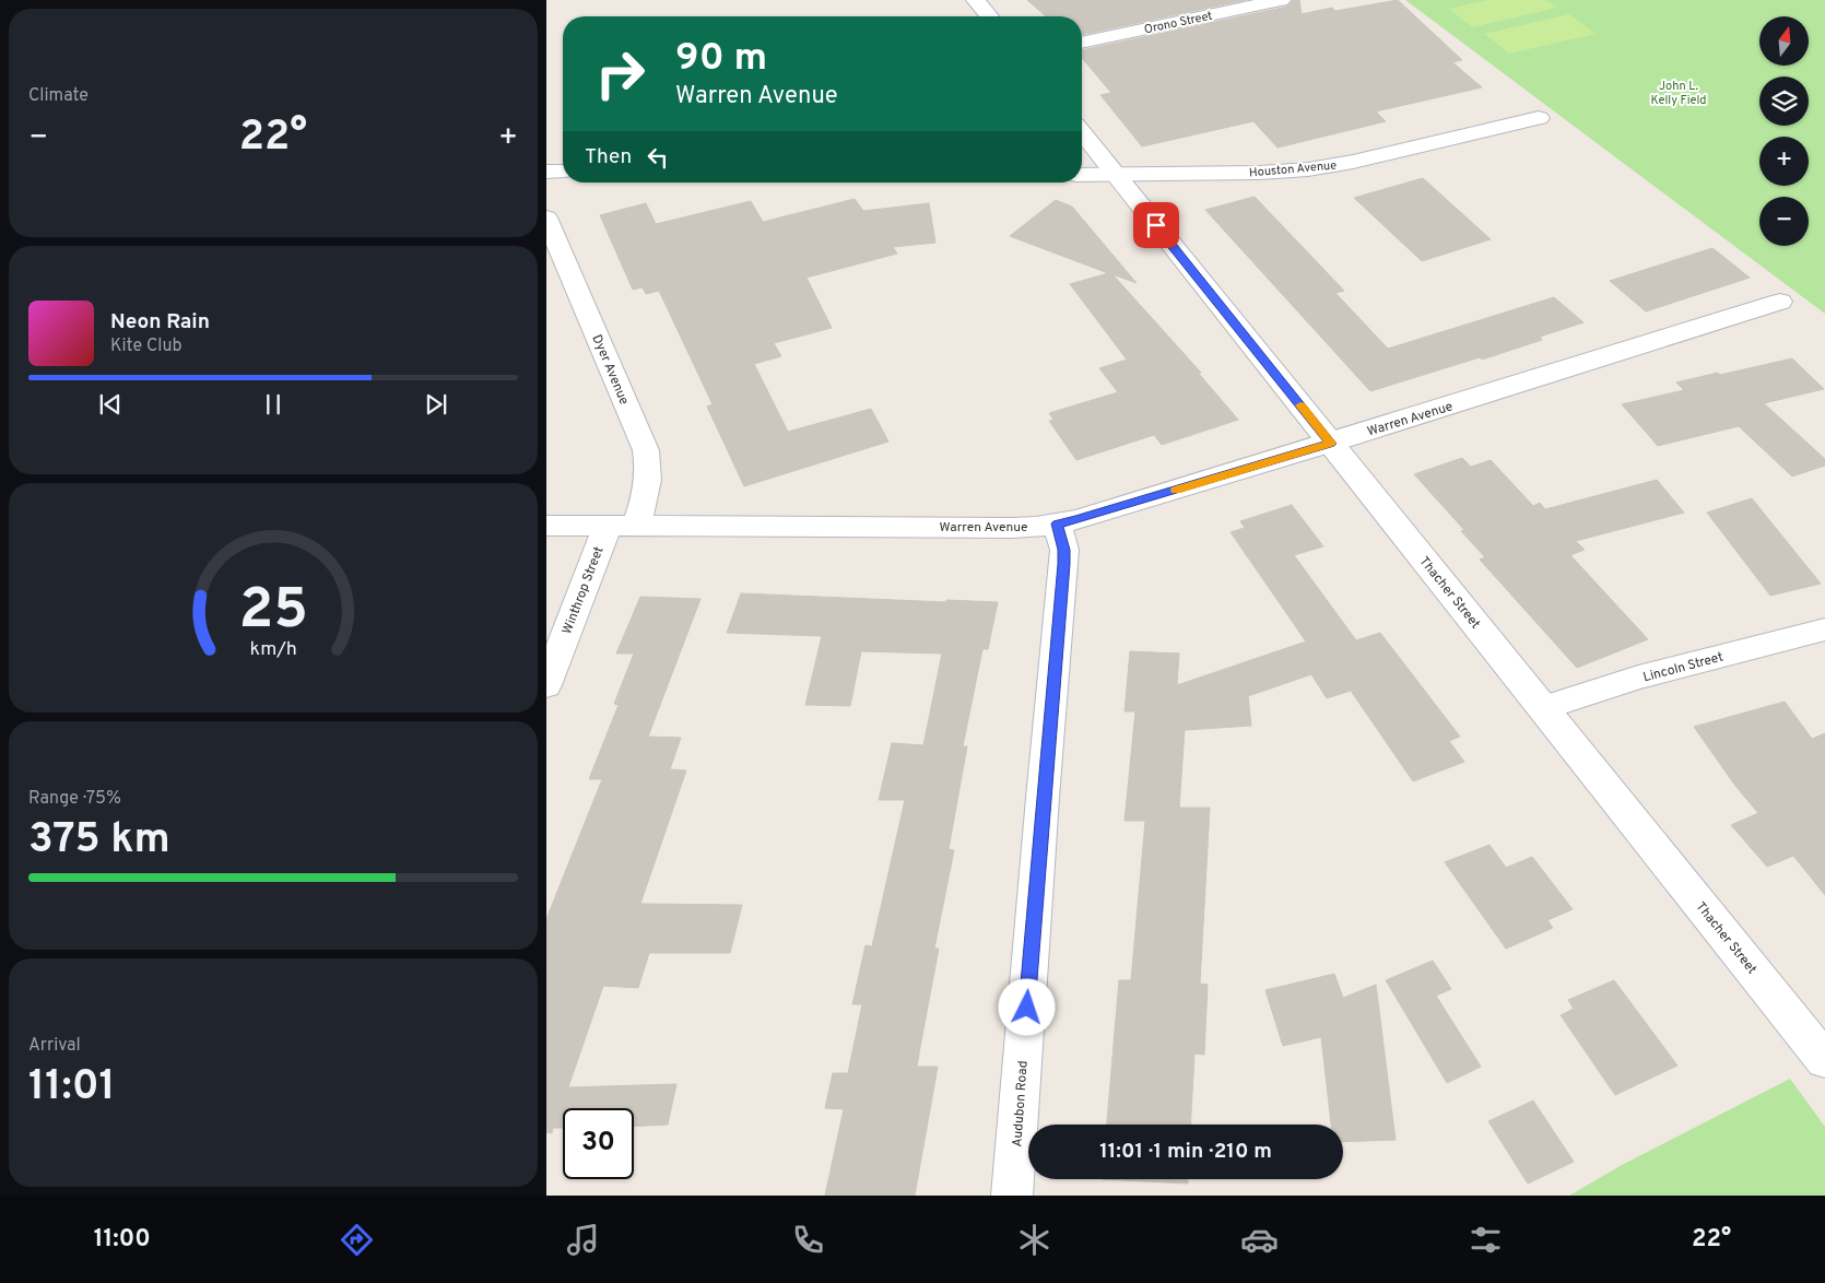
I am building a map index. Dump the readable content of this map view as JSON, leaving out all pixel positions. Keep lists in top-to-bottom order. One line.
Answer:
{"streets":{"street":["Orono Street","Houston Avenue","Dyer Avenue","Warren Avenue","Winthrop Street","Thacher Street","Lincoln Street","Audubon Road"]},"crossings":[["Houston Avenue","Thacher Street"],["Dyer Avenue","Warren Avenue"],["Dyer Avenue","Winthrop Street"],["Warren Avenue","Winthrop Street"],["Warren Avenue","Thacher Street"],["Warren Avenue","Audubon Road"],["Thacher Street","Lincoln Street"]],"parks":["John L. Kelly Field"],"north":"top","page":{"tile":["Climate",["Range · 75%","375 km"],["Arrival","11:01"]],"map_buttons":["+","−"],"turn":["90 m","Warren Avenue"],"heat":["−","22°","+"],"then":"Then","song":["Neon Rain","Kite Club"],"limit":"30","trip":"11:01 · 1 min · 210 m","tabs":["11:00","22°"],"gauge":["25","km/h"]}}
